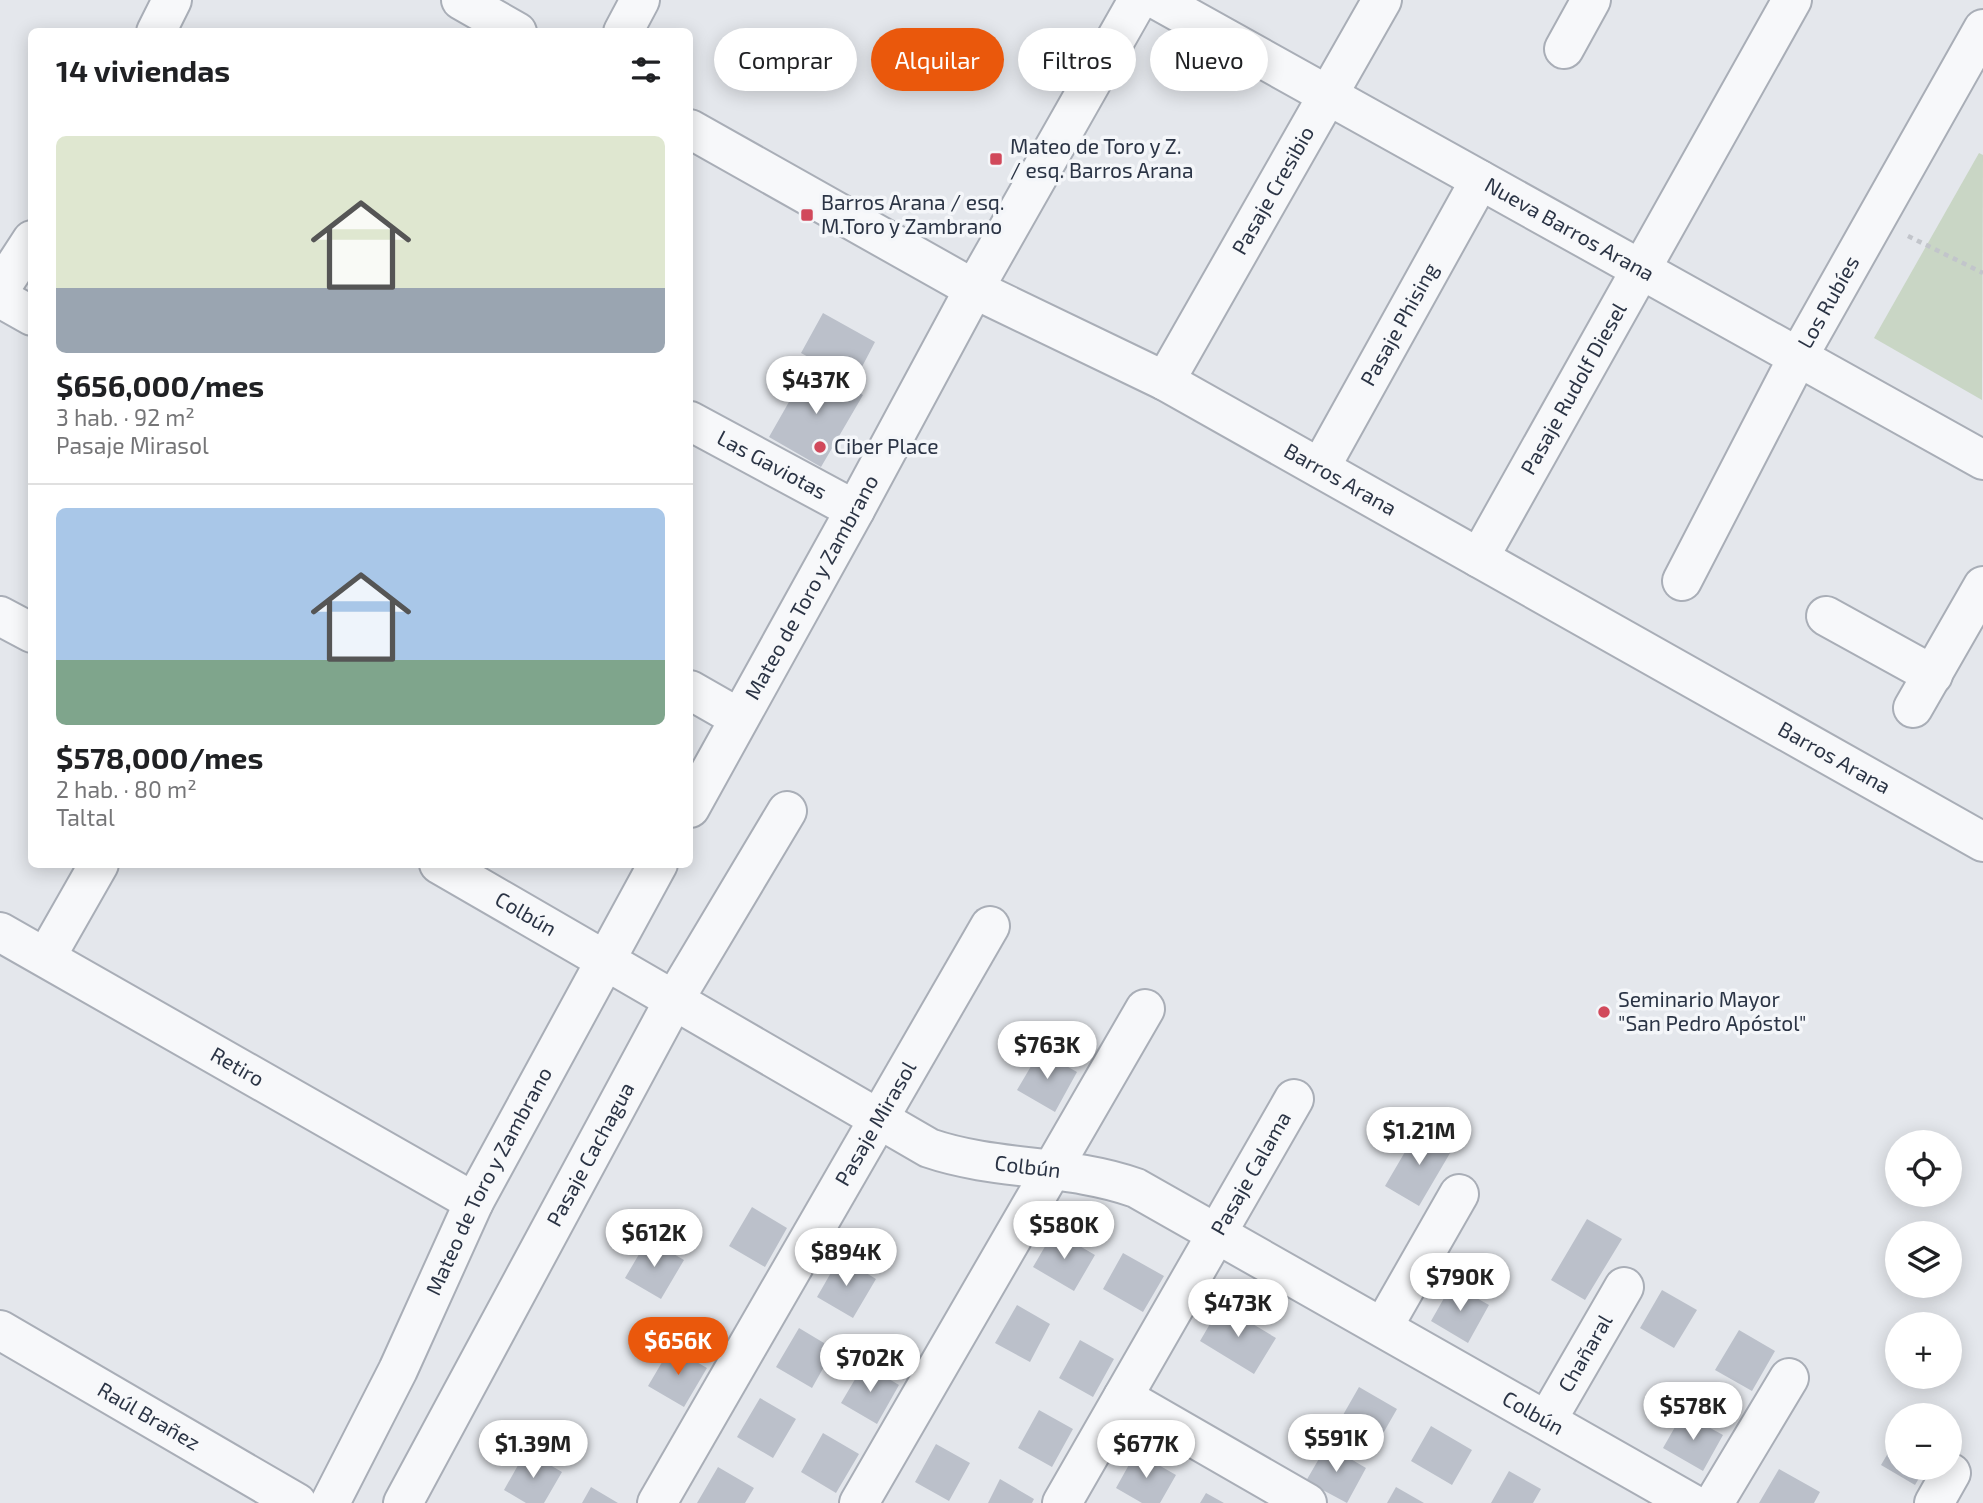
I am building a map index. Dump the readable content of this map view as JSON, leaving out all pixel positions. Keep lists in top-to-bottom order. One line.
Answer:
{"streets":{"street":["Pasaje Cresibio","Nueva Barros Arana","Los Rubíes","Pasaje Phising","Pasaje Rudolf Diesel","Las Gaviotas","Barros Arana","Mateo de Toro y Zambrano","Colbún","Retiro","Pasaje Mirasol","Pasaje Cachagua","Pasaje Calama","Chañaral","Raúl Brañez"]},"crossings":[["Pasaje Cresibio","Nueva Barros Arana"],["Pasaje Cresibio","Barros Arana"],["Nueva Barros Arana","Los Rubíes"],["Nueva Barros Arana","Pasaje Phising"],["Nueva Barros Arana","Pasaje Rudolf Diesel"],["Pasaje Phising","Barros Arana"],["Pasaje Rudolf Diesel","Barros Arana"],["Las Gaviotas","Mateo de Toro y Zambrano"],["Barros Arana","Mateo de Toro y Zambrano"],["Mateo de Toro y Zambrano","Colbún"],["Mateo de Toro y Zambrano","Retiro"],["Colbún","Pasaje Mirasol"],["Colbún","Pasaje Cachagua"],["Colbún","Pasaje Calama"],["Colbún","Chañaral"]],"places":{"transit":["Mateo de Toro y Z. / esq. Barros Arana","Barros Arana / esq. M.Toro y Zambrano"],"other":["Ciber Place","Seminario Mayor \"San Pedro Apóstol\""]},"page":{"chip":["Comprar","Alquilar","Filtros","Nuevo"],"heading":"14 viviendas","list":[{"name":"$656,000/mes","note":"3 hab. · 92 m² · Pasaje Mirasol"},{"name":"$578,000/mes","note":"2 hab. · 80 m² · Taltal"}],"price":["$437K","$763K","$1.21M","$580K","$612K","$894K","$790K","$473K","$656K","$702K","$578K","$591K","$1.39M","$677K"],"map_buttons":["+","−"]}}
